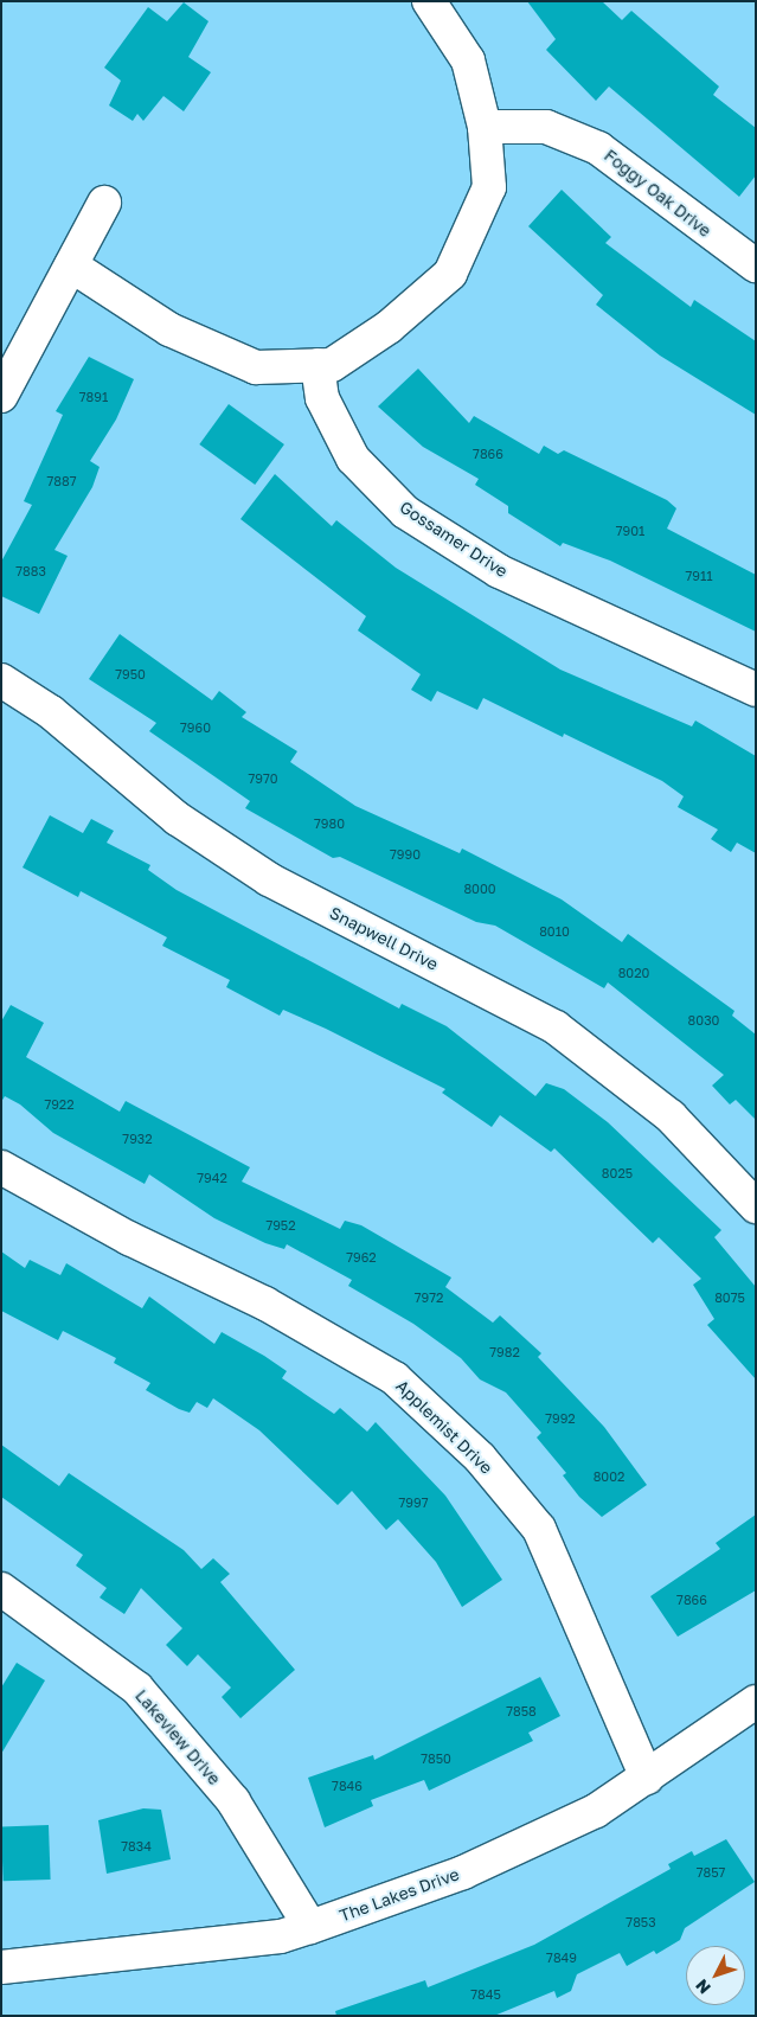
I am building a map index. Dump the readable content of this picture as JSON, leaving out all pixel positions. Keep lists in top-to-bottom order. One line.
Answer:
{"streets":{"street":["Foggy Oak Drive","Gossamer Drive","Snapwell Drive","Applemist Drive","Lakeview Drive","The Lakes Drive"]},"crossings":[["Applemist Drive","The Lakes Drive"],["Lakeview Drive","The Lakes Drive"]],"house_numbers":["7891","7866","7887","7901","7883","7911","7950","7960","7970","7980","7990","8000","8010","8020","8030","7922","7932","8025","7942","7952","7962","7972","8075","7982","7992","8002","7997","7866","7858","7850","7846","7834","7857","7853","7849","7845"],"north":"bottom left"}
